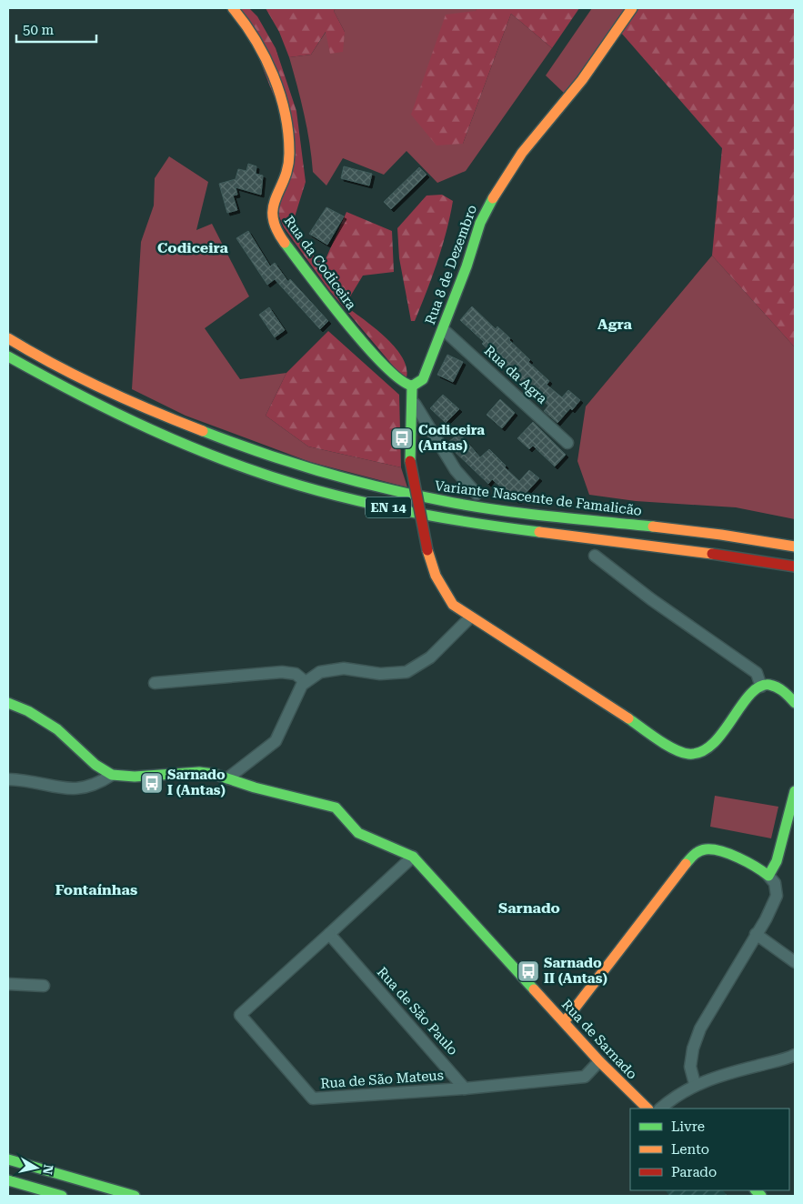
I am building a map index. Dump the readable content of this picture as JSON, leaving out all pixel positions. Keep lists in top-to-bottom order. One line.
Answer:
{"streets":{"main road":["Rua da Codiceira","Rua 8 de Dezembro","Variante Nascente de Famalicão","EN 14","Rua de Sarnado"],"street":["Rua da Agra","Rua de São Paulo","Rua de São Mateus"]},"crossings":[["Rua da Codiceira","Rua 8 de Dezembro"],["Rua 8 de Dezembro","Rua da Agra"],["Rua de São Paulo","Rua de São Mateus"]],"districts":["Codiceira","Agra","Fontaínhas","Sarnado"],"places":{"bus stop":["Codiceira (Antas)","Sarnado I (Antas)","Sarnado II (Antas)"]},"legend":["Livre","Lento","Parado"],"scale_bar":"50 m","north":"right"}
